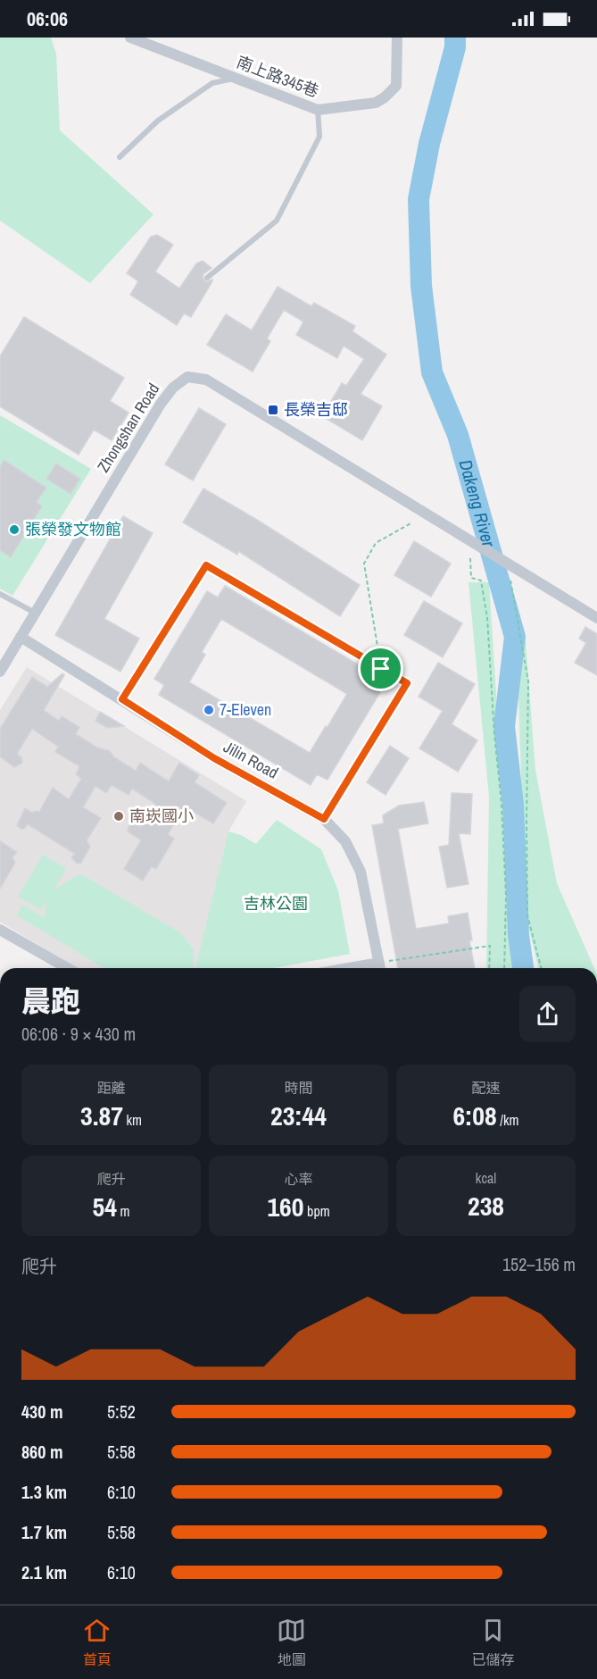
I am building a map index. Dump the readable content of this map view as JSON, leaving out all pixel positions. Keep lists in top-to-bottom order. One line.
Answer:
{"streets":{"street":["南上路345巷","Zhongshan Road","Jilin Road"]},"crossings":[["Zhongshan Road","Jilin Road"]],"water":["Dakeng River"],"parks":["吉林公園"],"places":{"transit":["長榮吉邸"],"other":["張榮發文物館","7-Eleven","南崁國小"]},"page":{"status":"06:06","heading":["晨跑","06:06 · 9 × 430 m"],"stats":[["距離","3.87 km"],["時間","23:44"],["配速","6:08 /km"],["爬升","54 m"],["心率","160 bpm"],["kcal","238"]],"chart":["爬升","152–156 m"],"list":[{"name":"430 m","note":"5:52"},{"name":"860 m","note":"5:58"},{"name":"1.3 km","note":"6:10"},{"name":"1.7 km","note":"5:58"},{"name":"2.1 km","note":"6:10"}],"tabs":["首頁","地圖","已儲存"]}}
